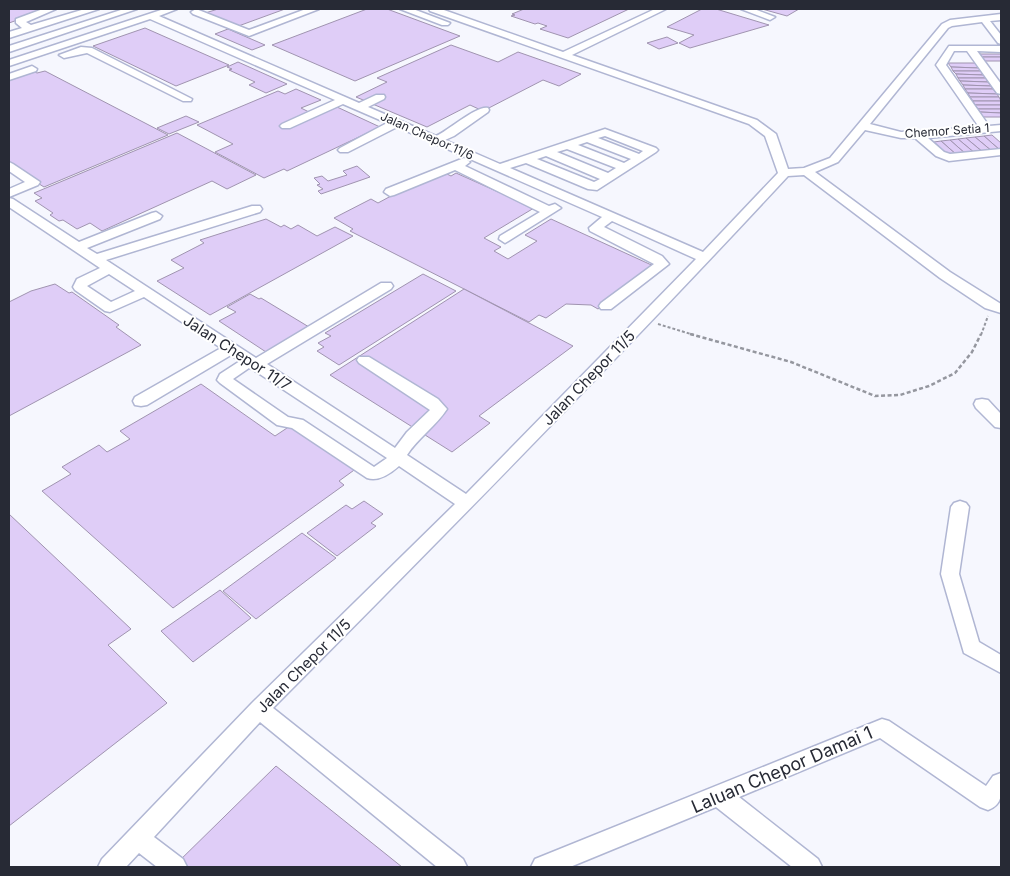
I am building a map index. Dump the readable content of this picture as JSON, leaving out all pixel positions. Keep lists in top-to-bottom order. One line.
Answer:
{"streets":{"street":["Chemor Setia 1","Jalan Chepor 11/6","Jalan Chepor 11/7","Jalan Chepor 11/5","Laluan Chepor Damai 1"]},"crossings":[["Jalan Chepor 11/6","Jalan Chepor 11/5"],["Jalan Chepor 11/7","Jalan Chepor 11/5"]]}
